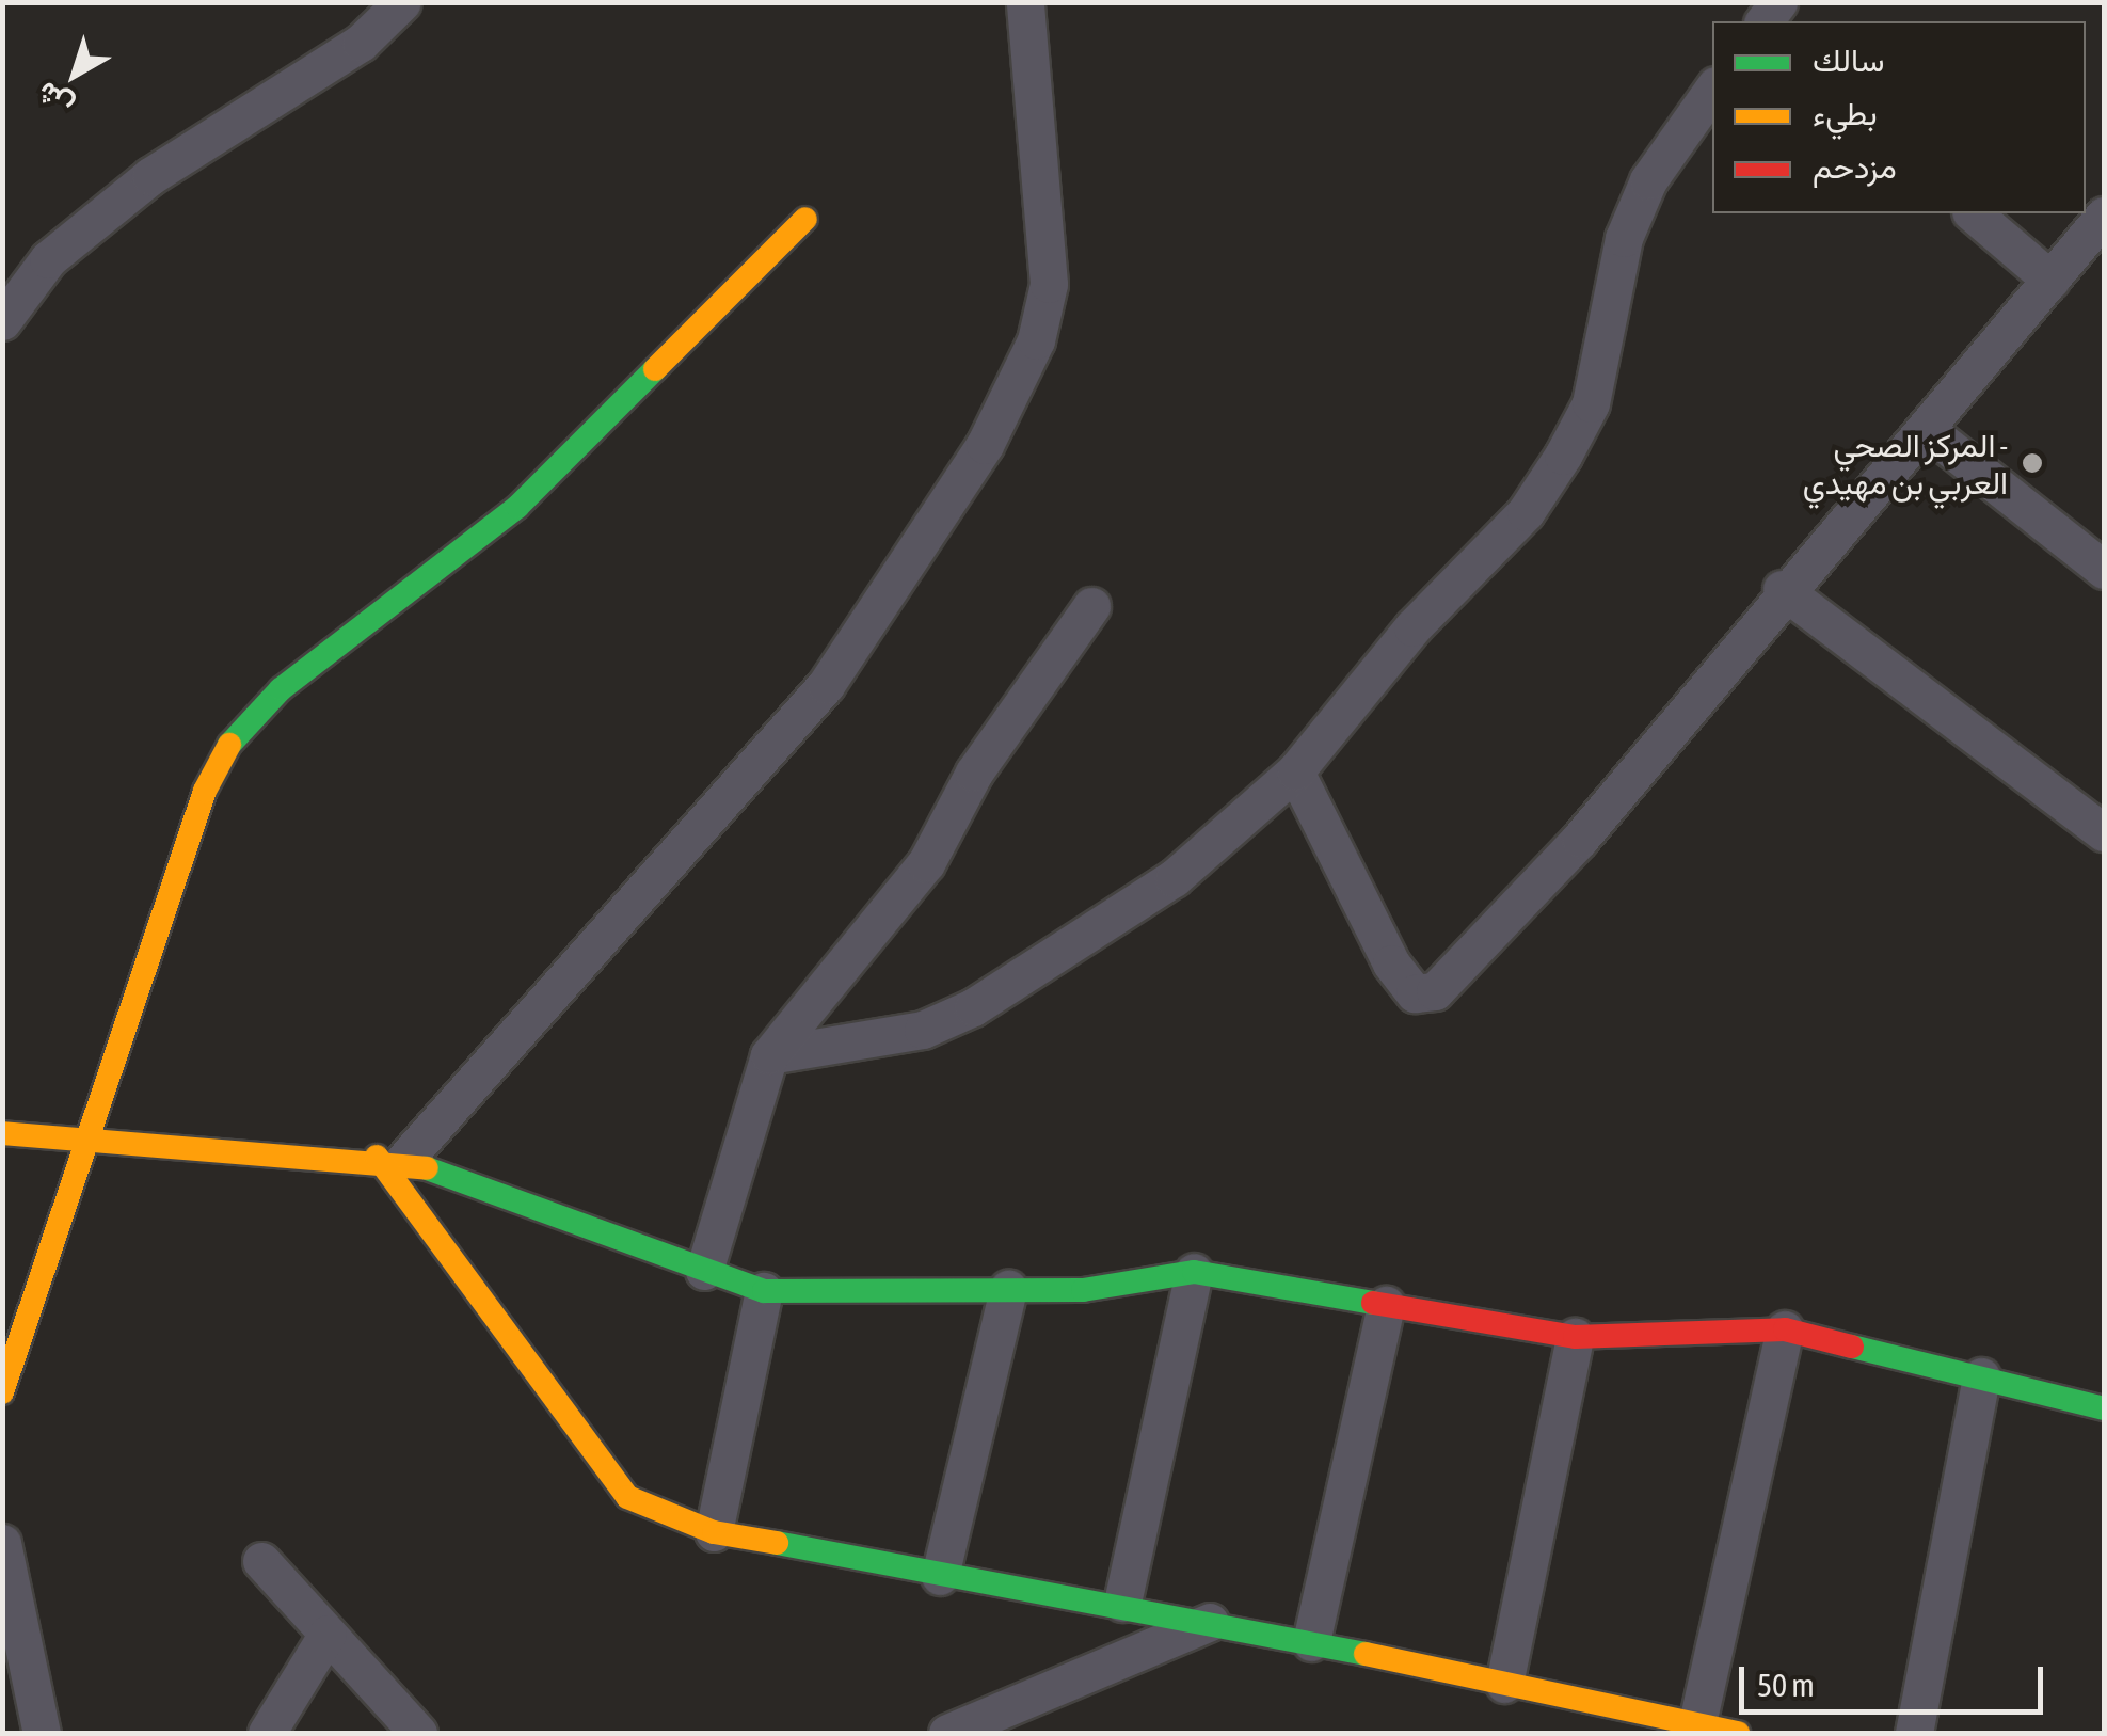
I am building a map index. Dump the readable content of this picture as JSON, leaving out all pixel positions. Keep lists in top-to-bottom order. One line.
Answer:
{"places":["المركز الصحي - العربي بن مهيدي"],"legend":["سالك","بطيء","مزدحم"],"scale_bar":"50 m","north":"bottom left"}
